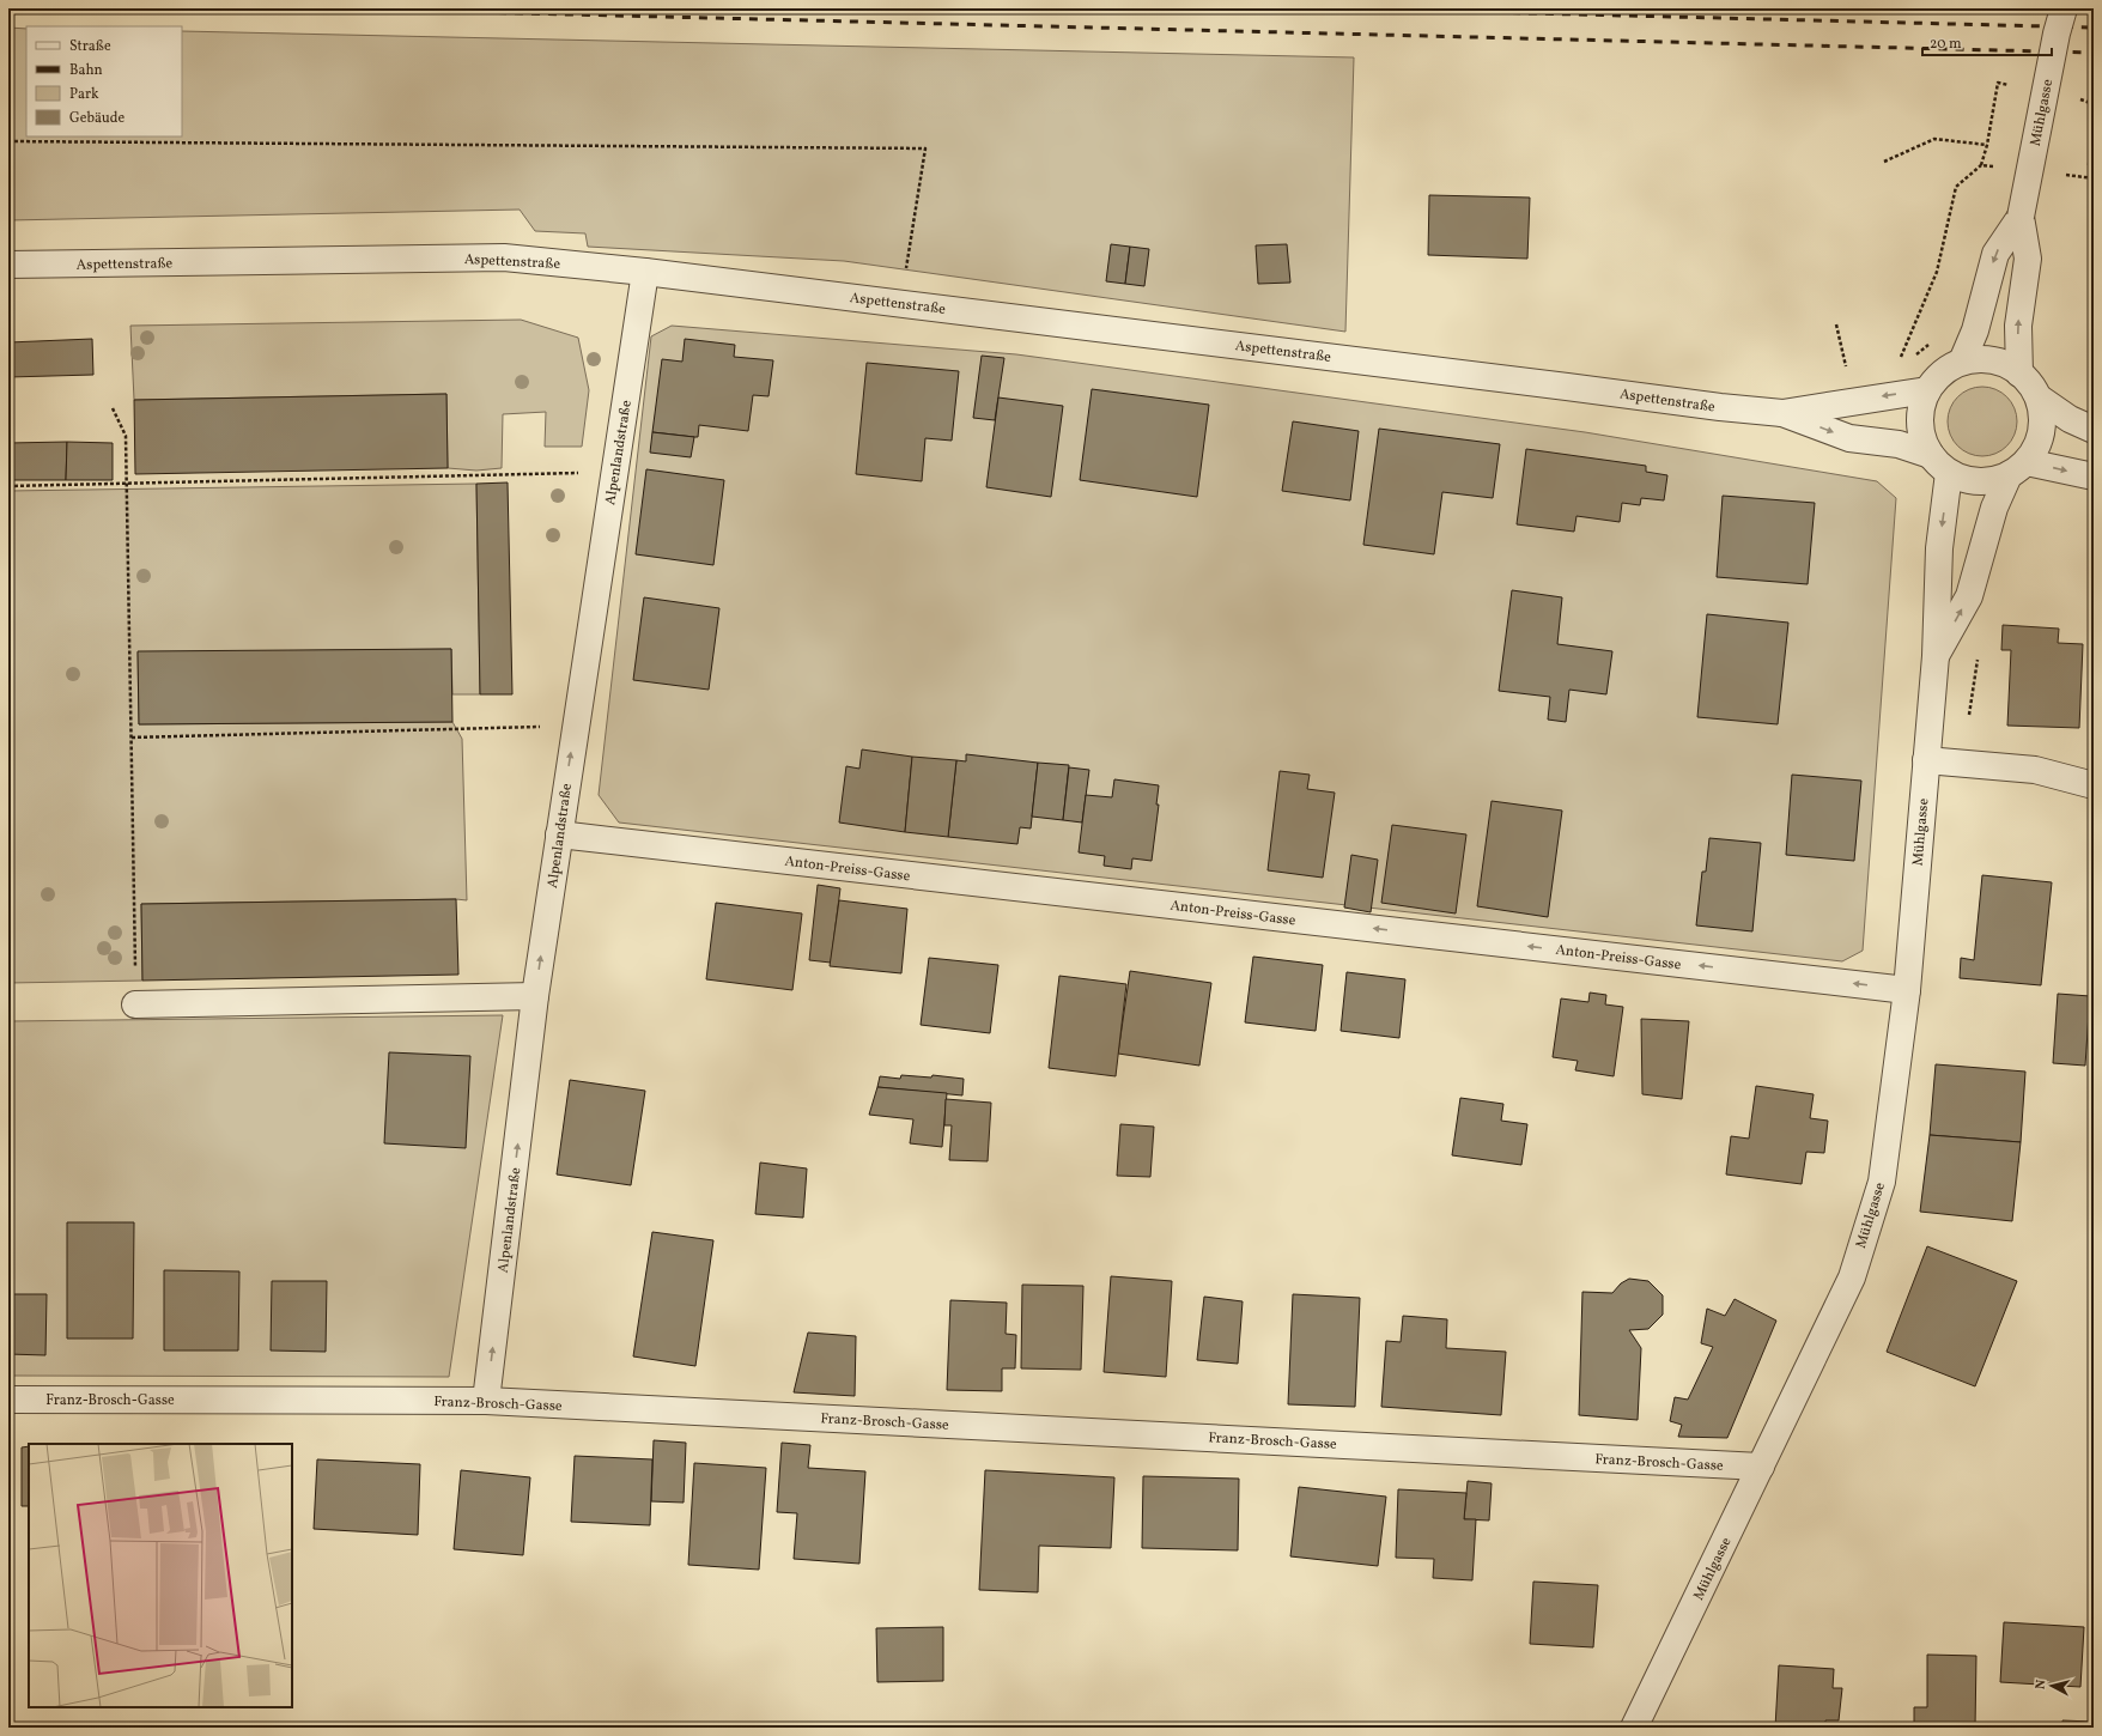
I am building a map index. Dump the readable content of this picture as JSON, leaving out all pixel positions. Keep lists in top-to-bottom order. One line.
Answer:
{"streets":{"street":["Mühlgasse","Aspettenstraße","Alpenlandstraße","Anton-Preiss-Gasse","Franz-Brosch-Gasse"]},"crossings":[["Mühlgasse","Aspettenstraße"],["Mühlgasse","Anton-Preiss-Gasse"],["Mühlgasse","Franz-Brosch-Gasse"],["Aspettenstraße","Alpenlandstraße"],["Alpenlandstraße","Anton-Preiss-Gasse"],["Alpenlandstraße","Franz-Brosch-Gasse"]],"one_way":["Alpenlandstraße","Anton-Preiss-Gasse"],"legend":["Straße","Bahn","Park","Gebäude"],"scale_bar":"20 m","north":"left"}
